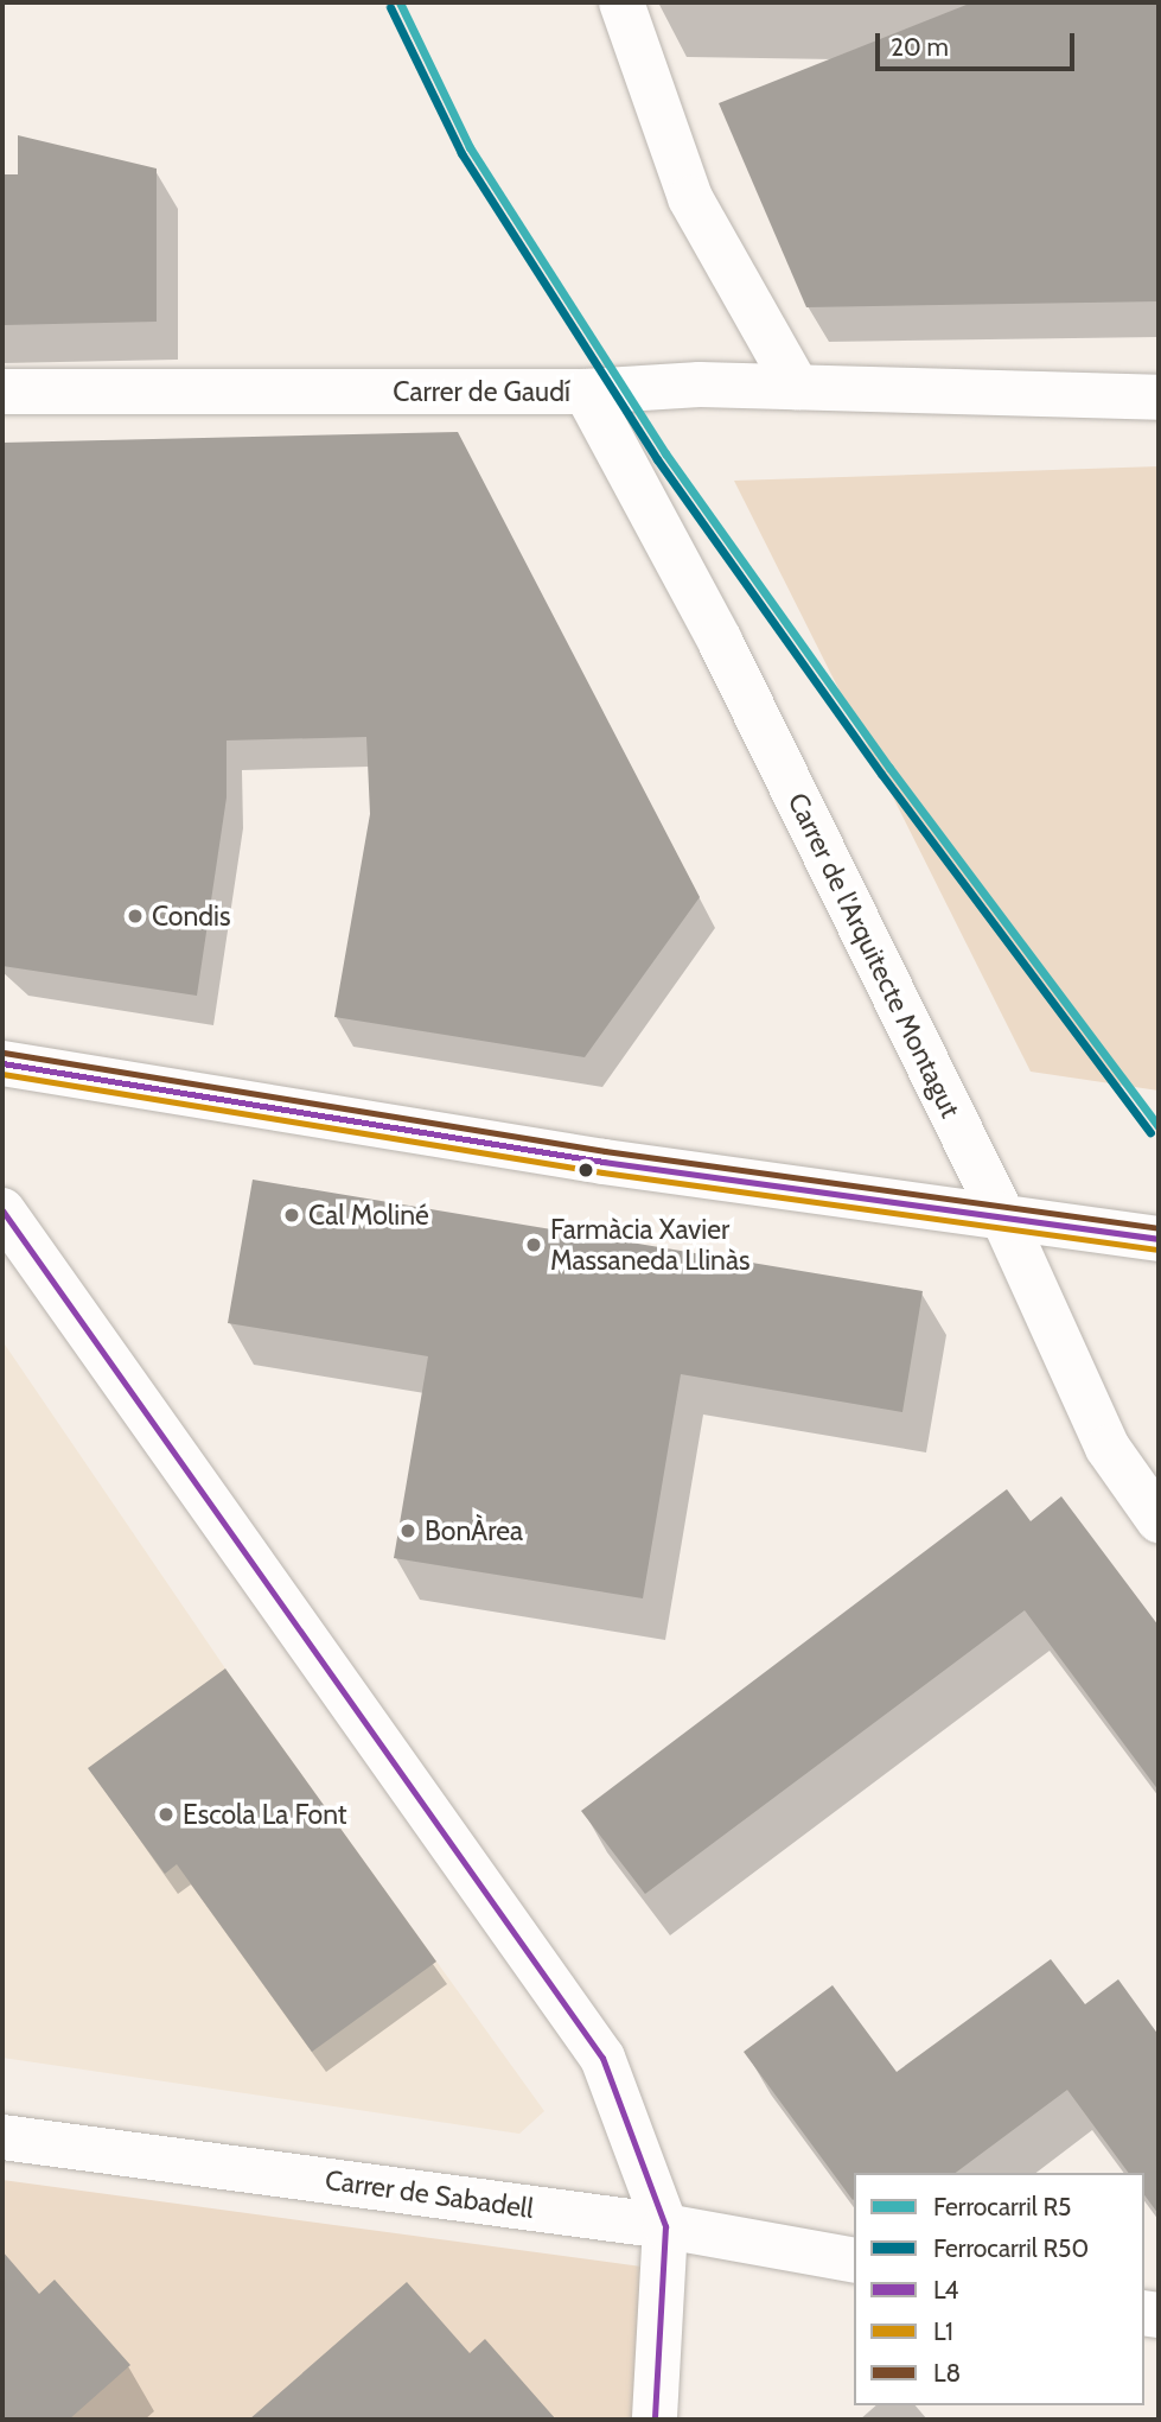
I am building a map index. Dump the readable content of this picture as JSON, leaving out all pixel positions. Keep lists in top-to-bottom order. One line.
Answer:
{"streets":{"street":["Carrer de Gaudí","Carrer de l'Arquitecte Montagut","Carrer de Sabadell"]},"crossings":[["Carrer de Gaudí","Carrer de l'Arquitecte Montagut"]],"places":["Condis","Cal Moliné","Farmàcia Xavier Massaneda Llinàs","BonÀrea","Escola La Font"],"lines":["rail line R5","rail line R50","transit line L8","transit line L4","transit line L1"],"legend":["Ferrocarril R5","Ferrocarril R50","L4","L1","L8"],"scale_bar":"20 m"}
